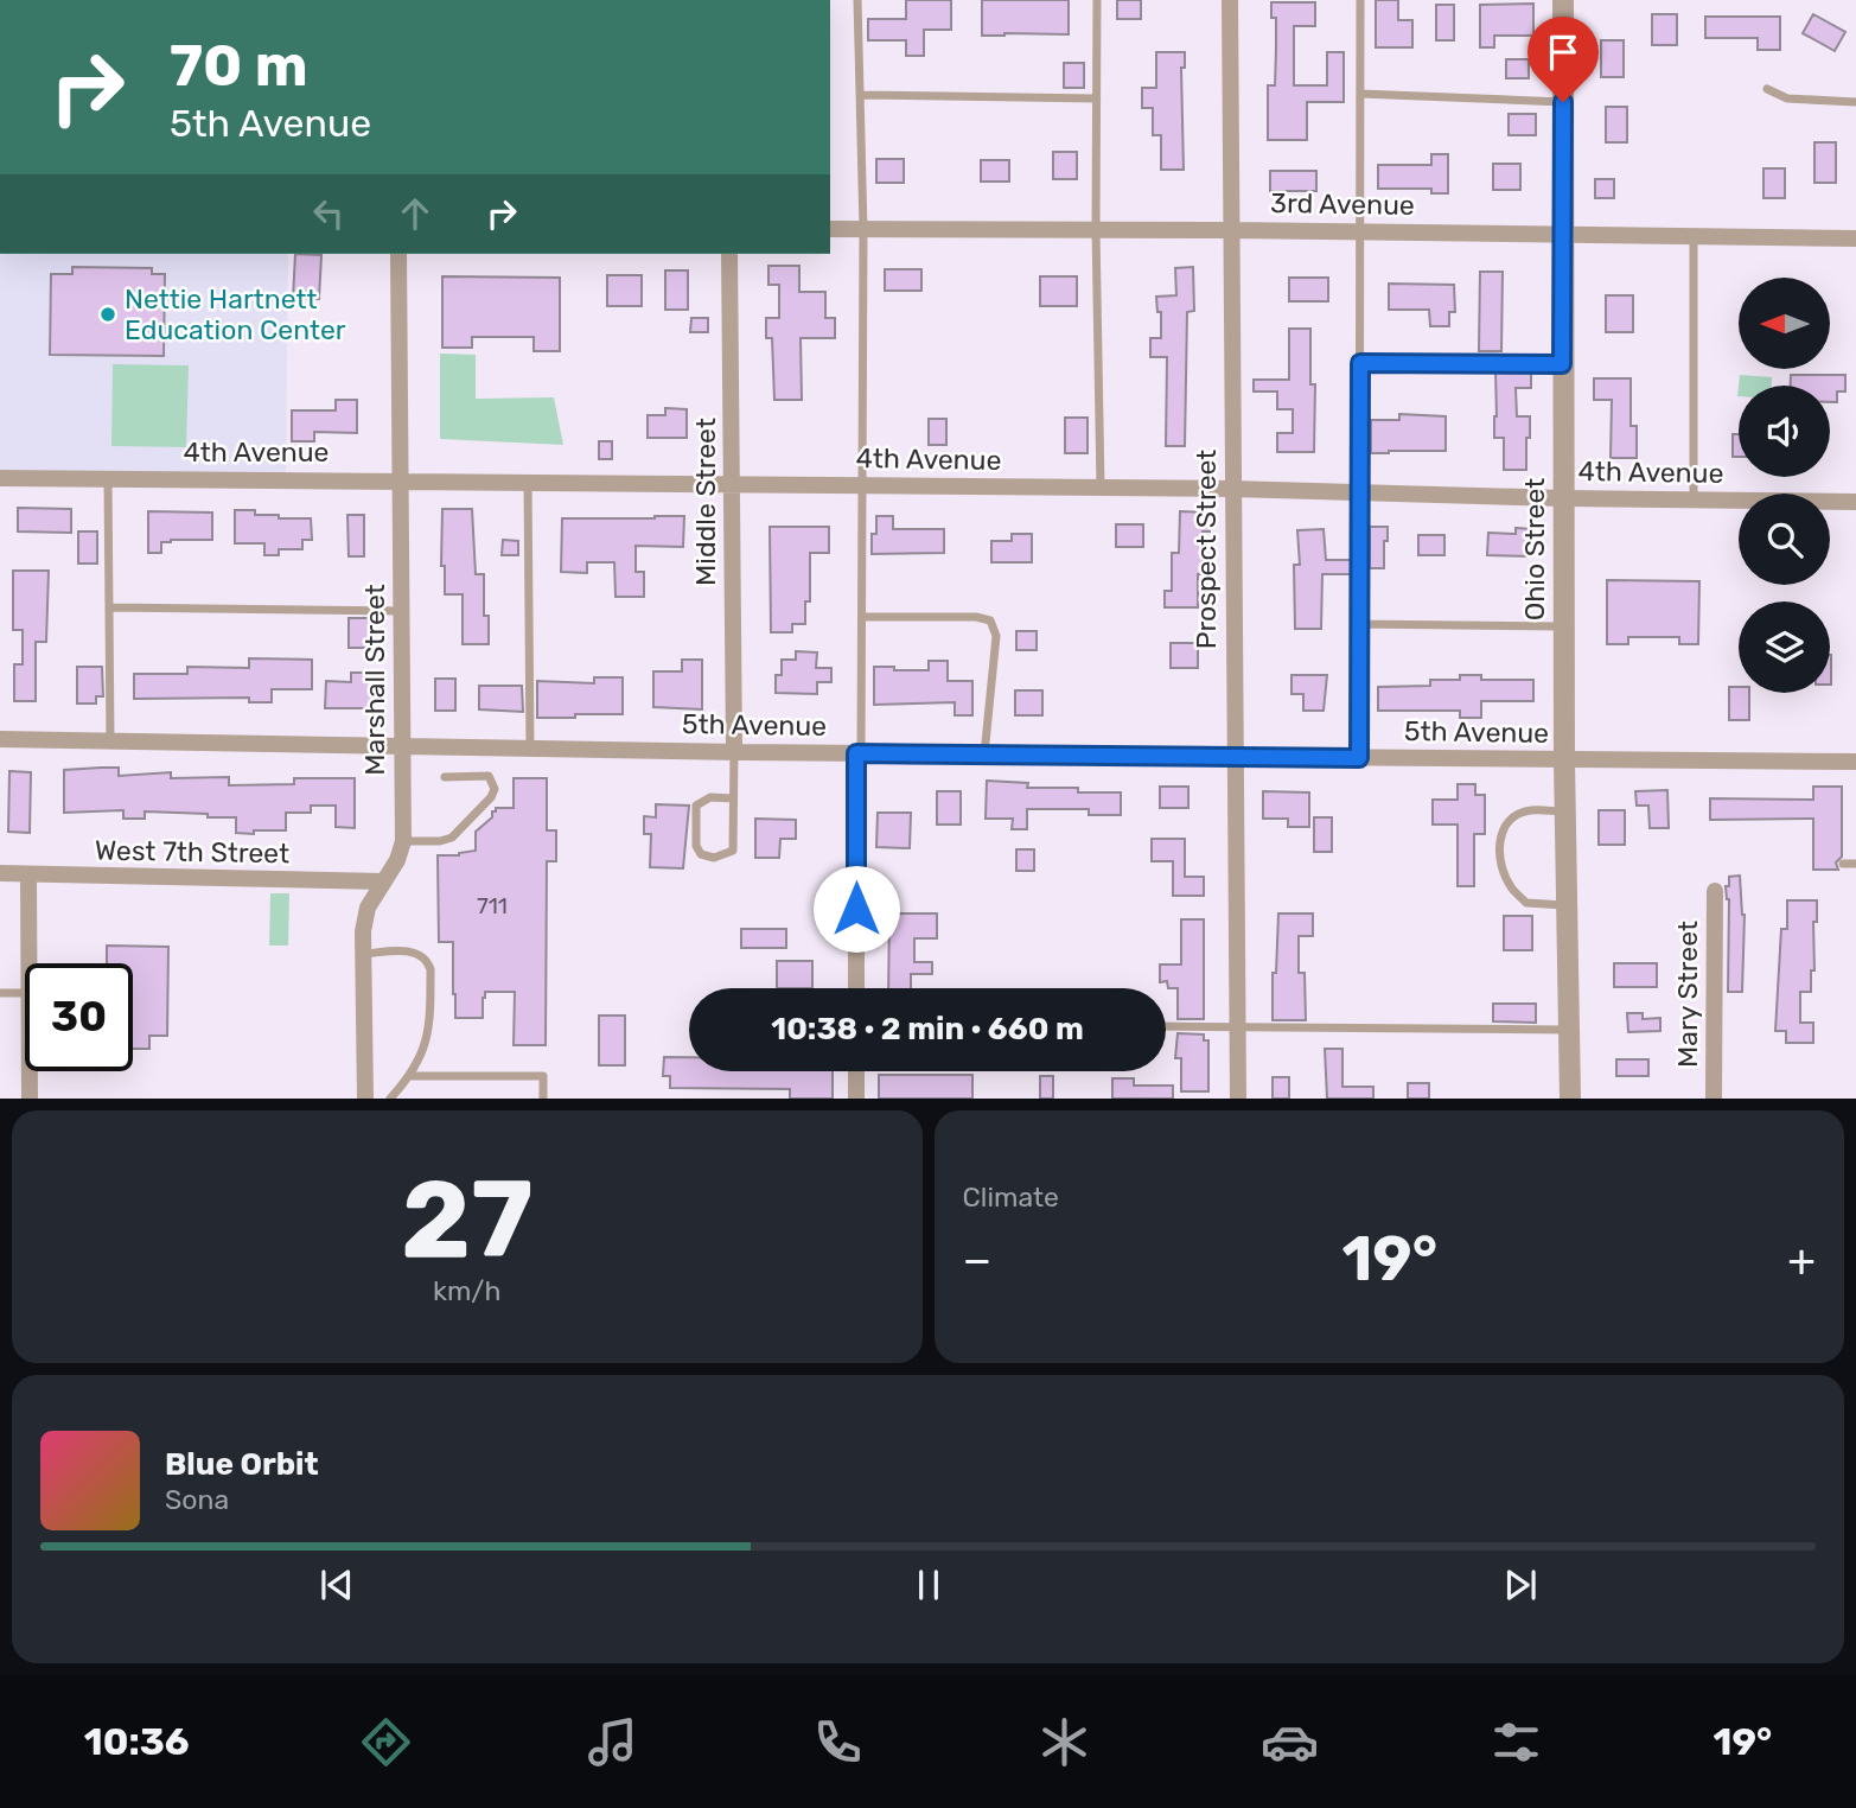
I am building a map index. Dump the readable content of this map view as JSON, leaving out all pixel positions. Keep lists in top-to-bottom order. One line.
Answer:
{"streets":{"street":["3rd Avenue","4th Avenue","Middle Street","Prospect Street","Ohio Street","Marshall Street","5th Avenue","West 7th Street","Mary Street"]},"crossings":[["3rd Avenue","Prospect Street"],["3rd Avenue","Ohio Street"],["4th Avenue","Middle Street"],["4th Avenue","Prospect Street"],["4th Avenue","Ohio Street"],["4th Avenue","Marshall Street"],["Middle Street","5th Avenue"],["Prospect Street","5th Avenue"],["Ohio Street","5th Avenue"],["Marshall Street","5th Avenue"],["Marshall Street","West 7th Street"]],"places":["Nettie Hartnett Education Center"],"house_numbers":["711"],"north":"left","page":{"turn":["70 m","5th Avenue"],"limit":"30","trip":"10:38 · 2 min · 660 m","tile":[["27","km/h"],"Climate"],"heat":["−","19°","+"],"song":["Blue Orbit","Sona"],"tabs":["10:36","19°"]}}
